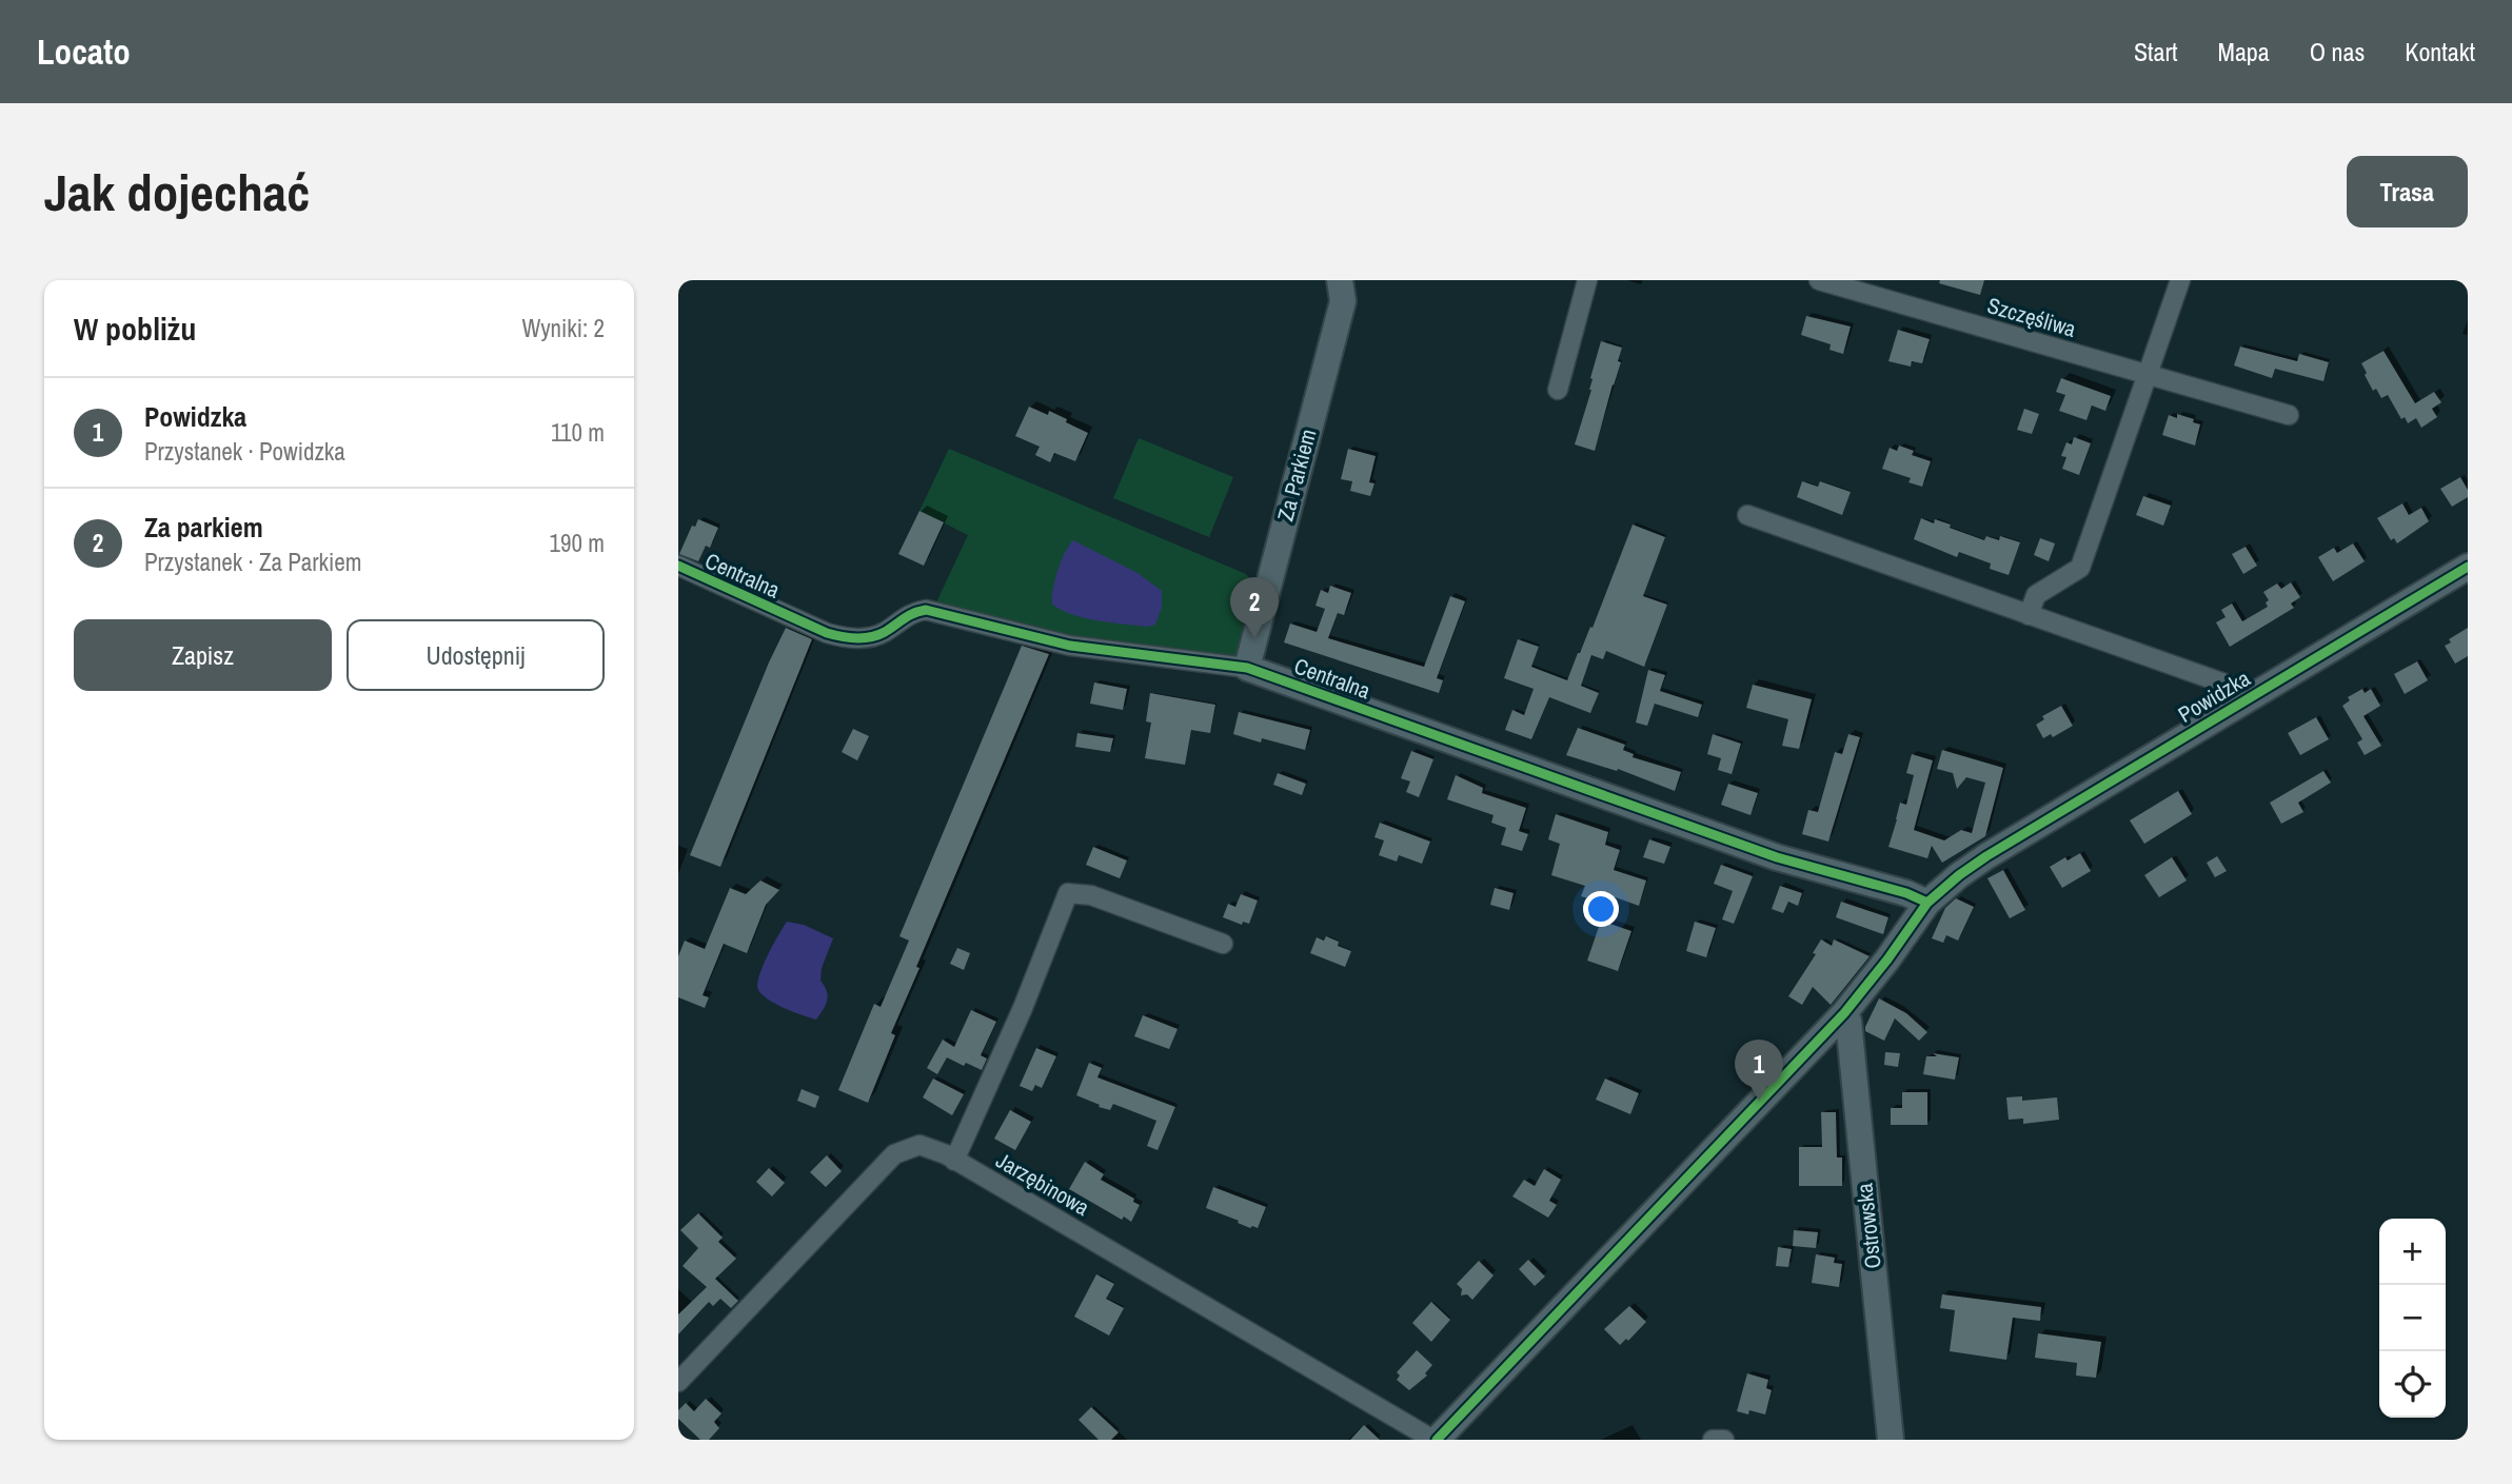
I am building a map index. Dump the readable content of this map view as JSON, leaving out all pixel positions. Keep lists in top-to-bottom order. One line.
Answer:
{"streets":{"street":["Szczęśliwa","Za Parkiem","Centralna","Powidzka","Jarzębinowa","Ostrowska"]},"crossings":[["Za Parkiem","Centralna"],["Centralna","Powidzka"],["Powidzka","Jarzębinowa"],["Powidzka","Ostrowska"]],"page":{"header":"Locato","nav":["Start","Mapa","O nas","Kontakt"],"buttons":["Trasa",["Zapisz","Udostępnij"]],"title":"Jak dojechać","heading":["W pobliżu","Wyniki: 2"],"list":[{"mark":"1","name":"Powidzka","note":"Przystanek · Powidzka","value":"110 m"},{"mark":"2","name":"Za parkiem","note":"Przystanek · Za Parkiem","value":"190 m"}],"pins":["2","1"],"map_buttons":["+","−"]}}
